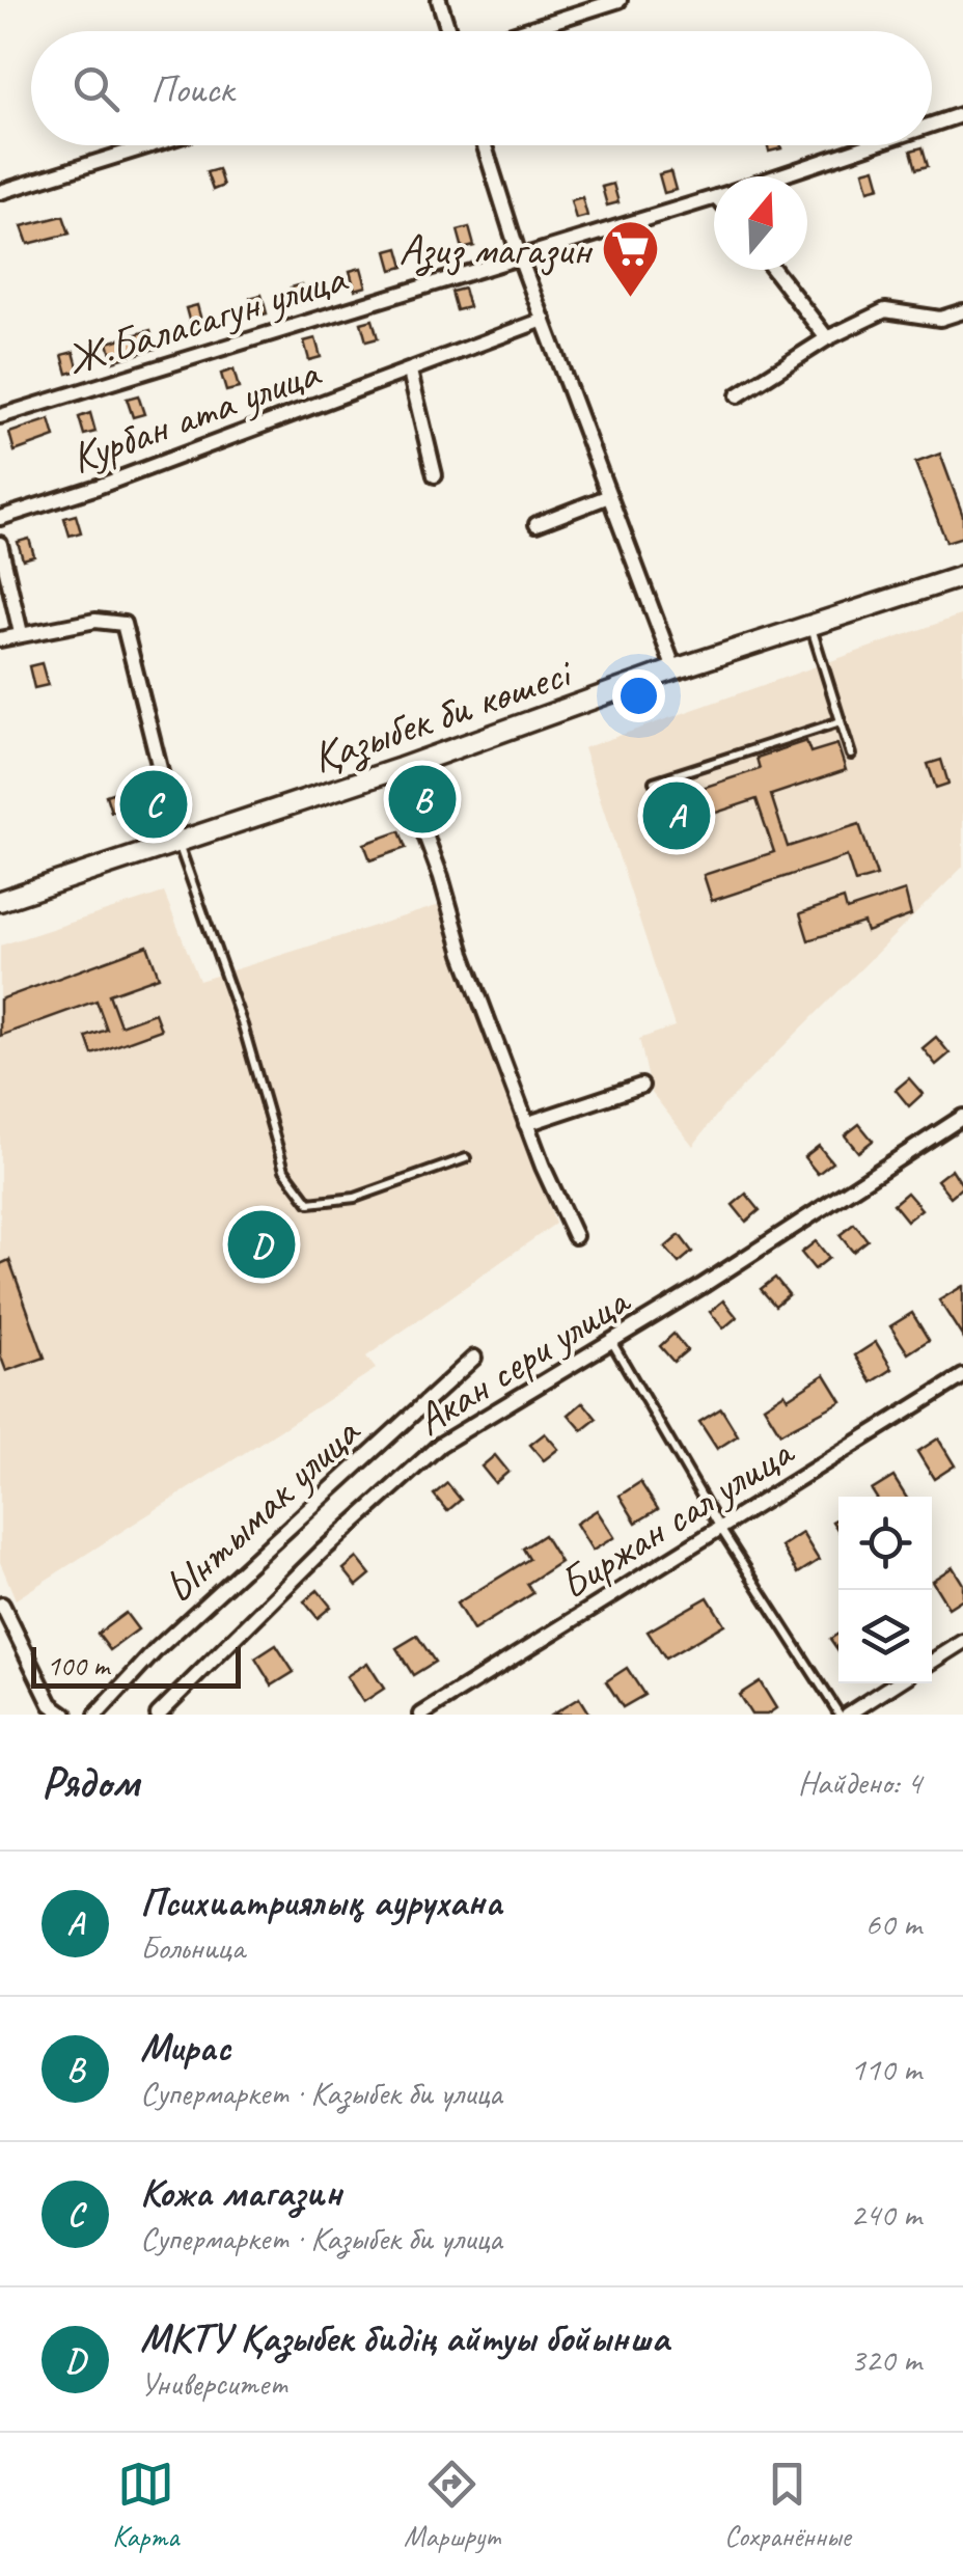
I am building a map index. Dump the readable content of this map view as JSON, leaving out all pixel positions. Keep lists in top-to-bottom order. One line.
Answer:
{"streets":{"main road":["Қазыбек би көшесі"],"street":["Ж.Баласагун улица","Курбан ата улица","Акан сери улица","Ынтымак улица","Биржан сал улица"]},"places":{"supermarket":["Азиз магазин"]},"scale_bar":"100 m","north":"top","page":{"search":"Поиск","pins":["B","C","A","D"],"scale":"100 m","heading":["Рядом","Найдено: 4"],"list":[{"mark":"A","name":"Психиатриялық аурухана","note":"Больница","value":"60 m"},{"mark":"B","name":"Мирас","note":"Супермаркет · Казыбек би улица","value":"110 m"},{"mark":"C","name":"Кожа магазин","note":"Супермаркет · Казыбек би улица","value":"240 m"},{"mark":"D","name":"МКТУ Қазыбек бидің айтуы бойынша","note":"Университет","value":"320 m"}],"nav":["Карта","Маршрут","Сохранённые"]}}
